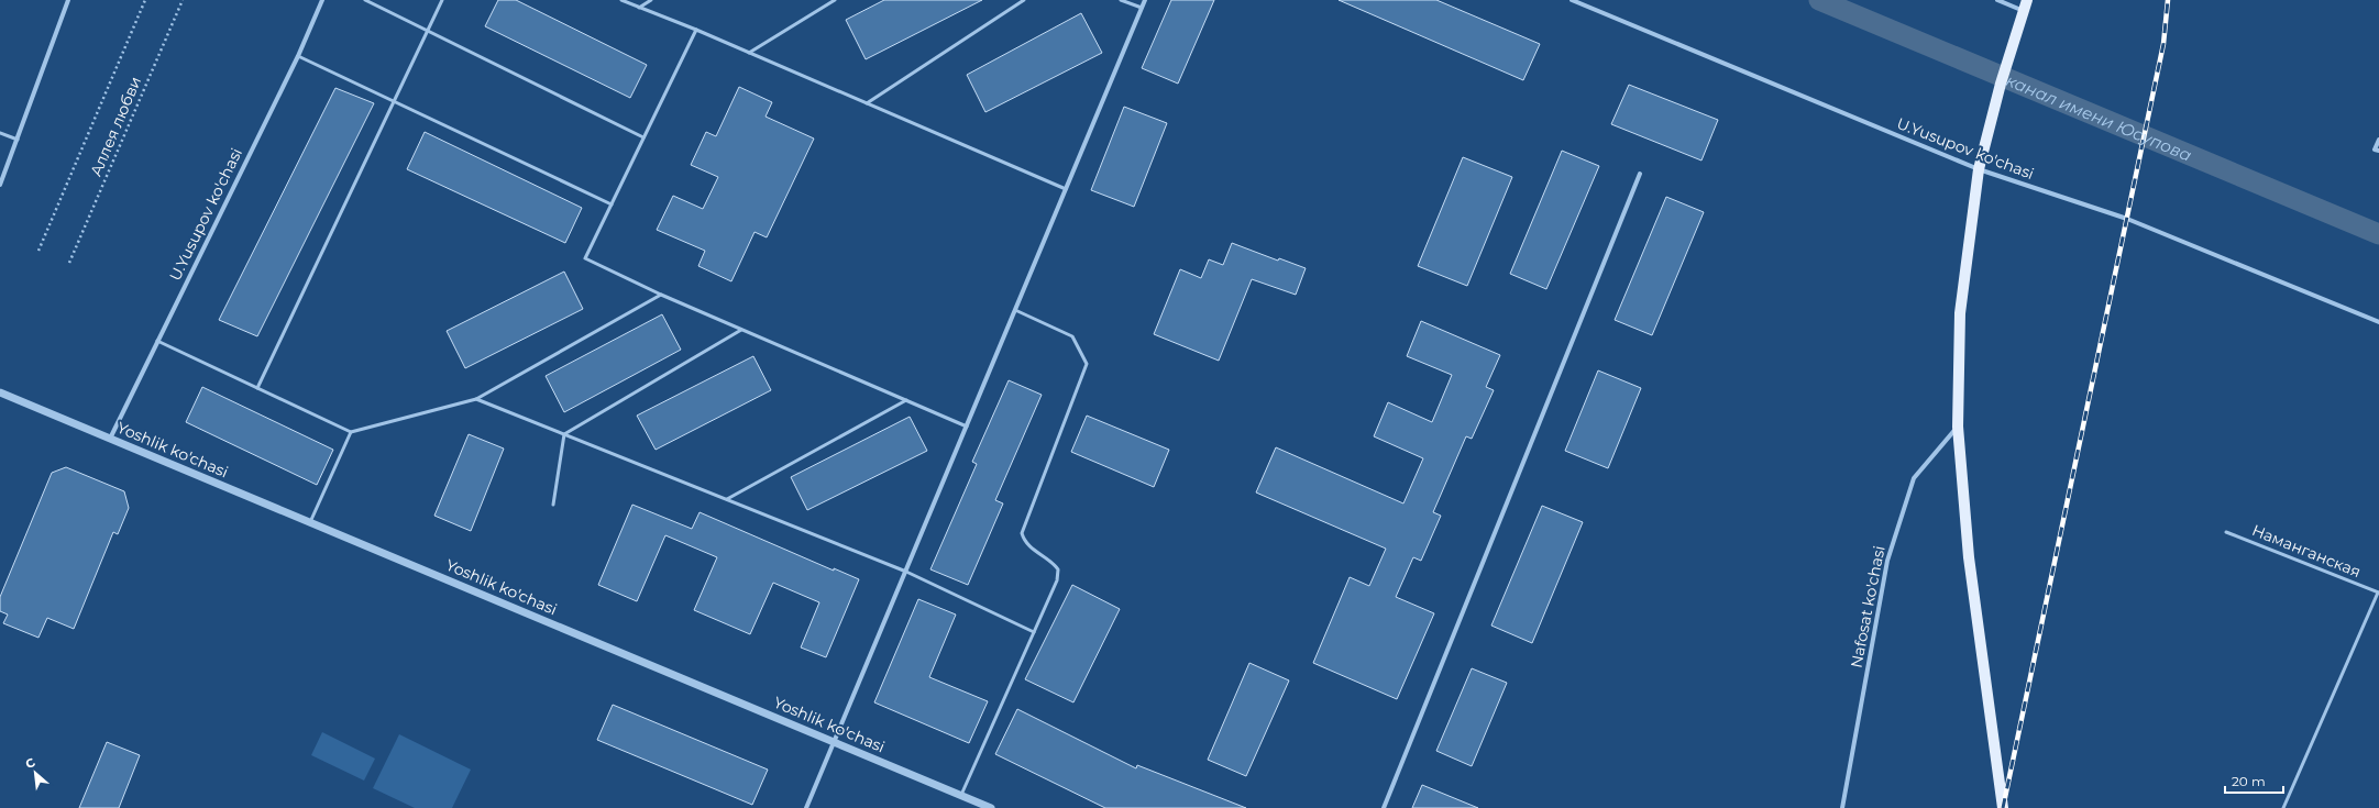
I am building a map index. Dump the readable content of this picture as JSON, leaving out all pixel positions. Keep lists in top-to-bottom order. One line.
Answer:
{"streets":{"street":["U.Yusupov ko'chasi","Yoshlik ko'chasi","Nafosat ko'chasi"],"lane":["Наманганская"],"path":["Аллея любви"]},"crossings":[["U.Yusupov ko'chasi","Yoshlik ko'chasi"]],"water":["канал имени Юсупова"],"scale_bar":"20 m","north":"top left"}
